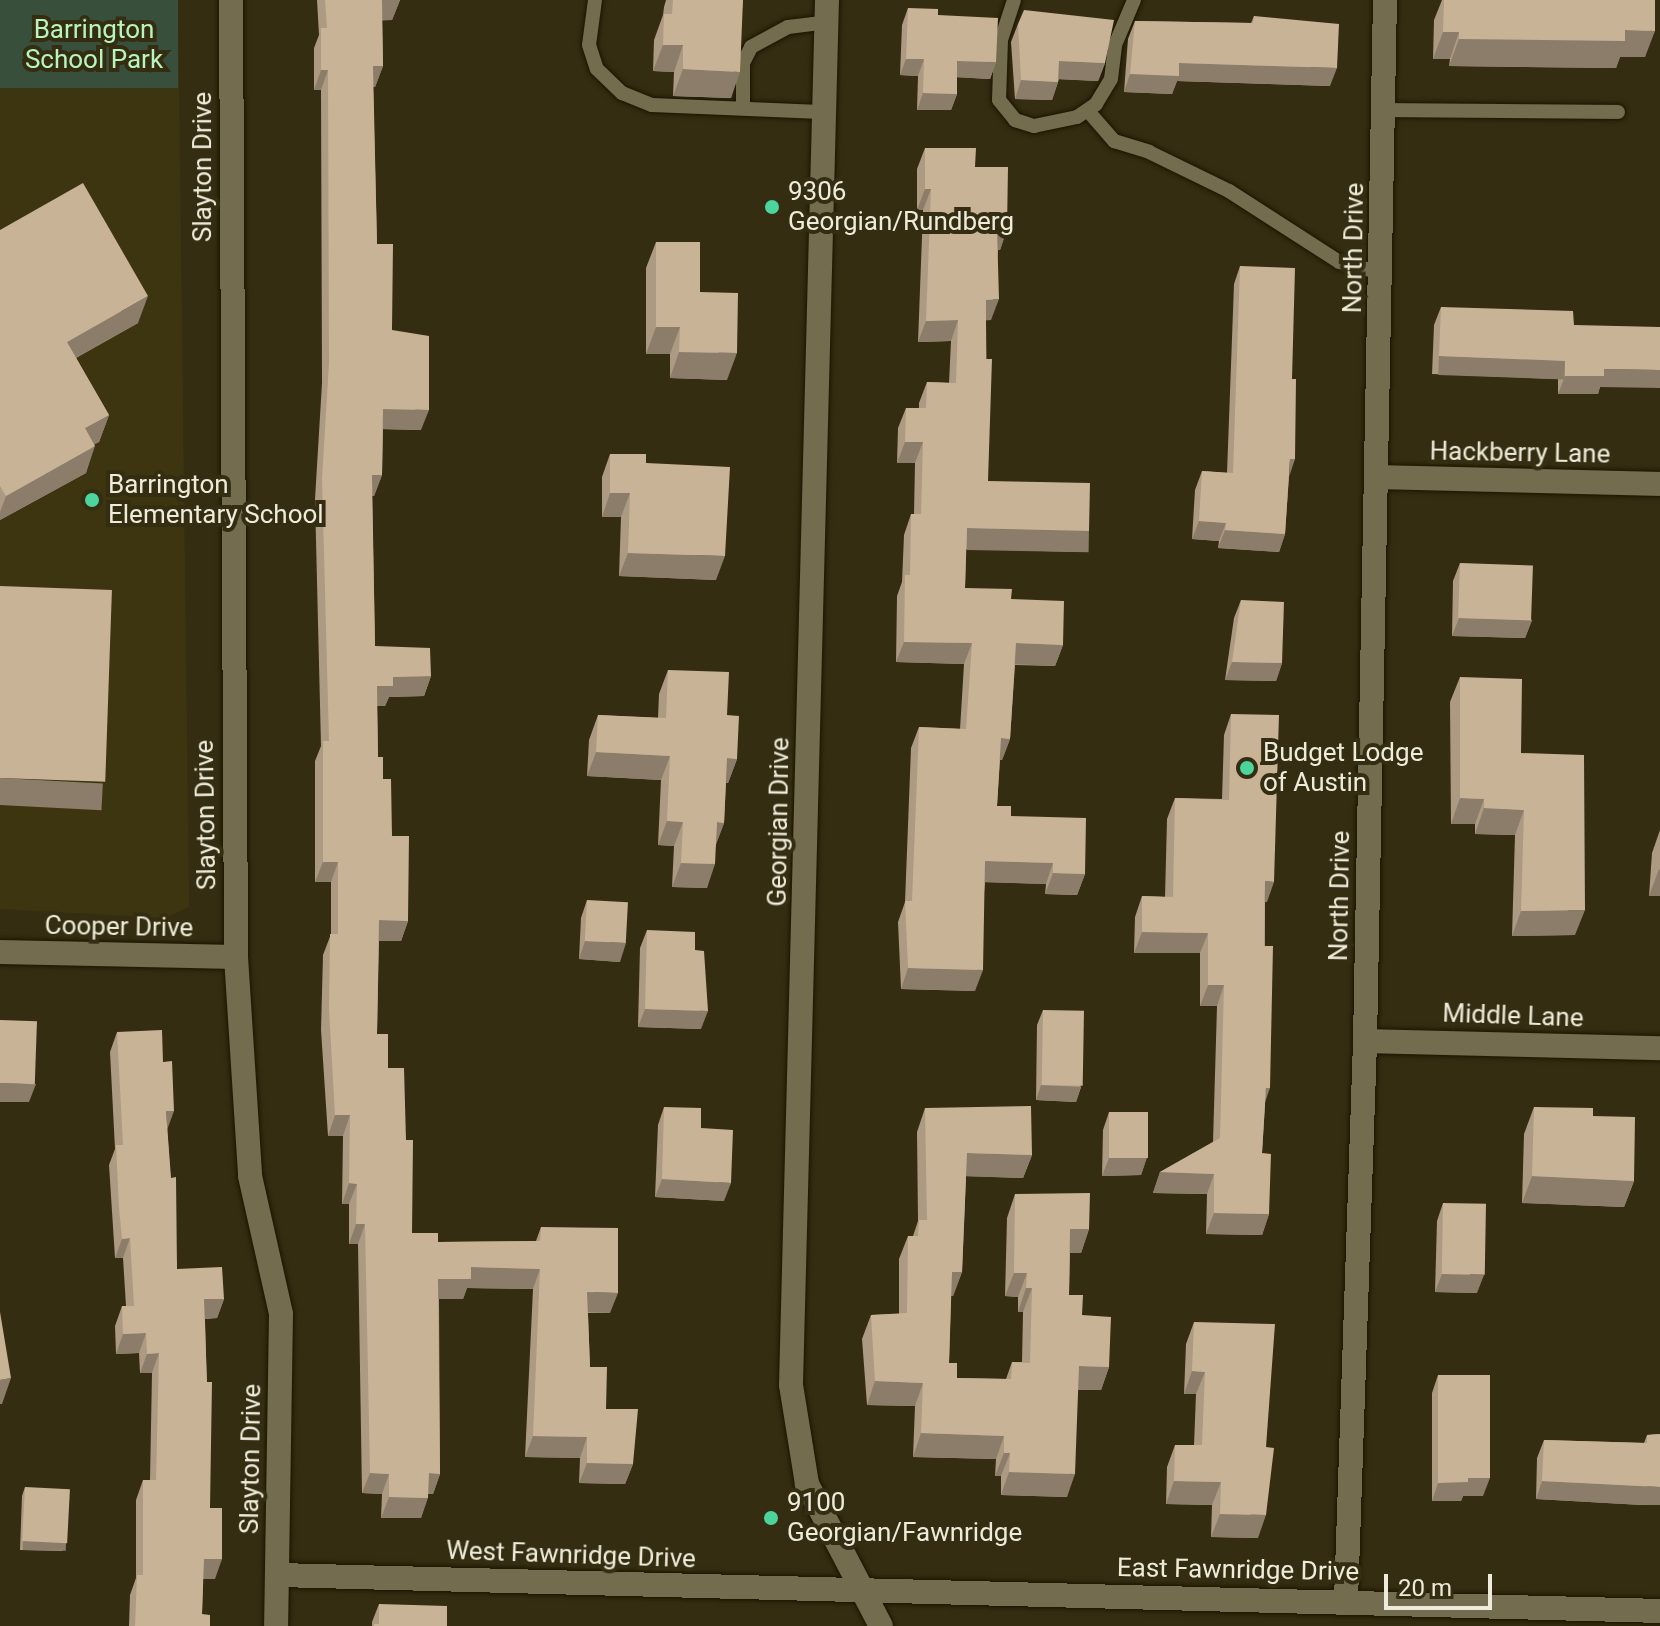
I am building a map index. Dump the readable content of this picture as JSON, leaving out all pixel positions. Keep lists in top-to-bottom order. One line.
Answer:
{"streets":{"street":["Slayton Drive","North Drive","Hackberry Lane","Georgian Drive","Cooper Drive","Middle Lane","West Fawnridge Drive","East Fawnridge Drive"]},"crossings":[["Slayton Drive","Cooper Drive"],["Slayton Drive","West Fawnridge Drive"],["North Drive","Hackberry Lane"],["North Drive","Middle Lane"],["North Drive","East Fawnridge Drive"],["Georgian Drive","West Fawnridge Drive"],["Georgian Drive","East Fawnridge Drive"],["West Fawnridge Drive","East Fawnridge Drive"]],"parks":["Barrington School Park"],"places":["9306 Georgian/Rundberg","Barrington Elementary School","Budget Lodge of Austin","9100 Georgian/Fawnridge"],"scale_bar":"20 m"}
